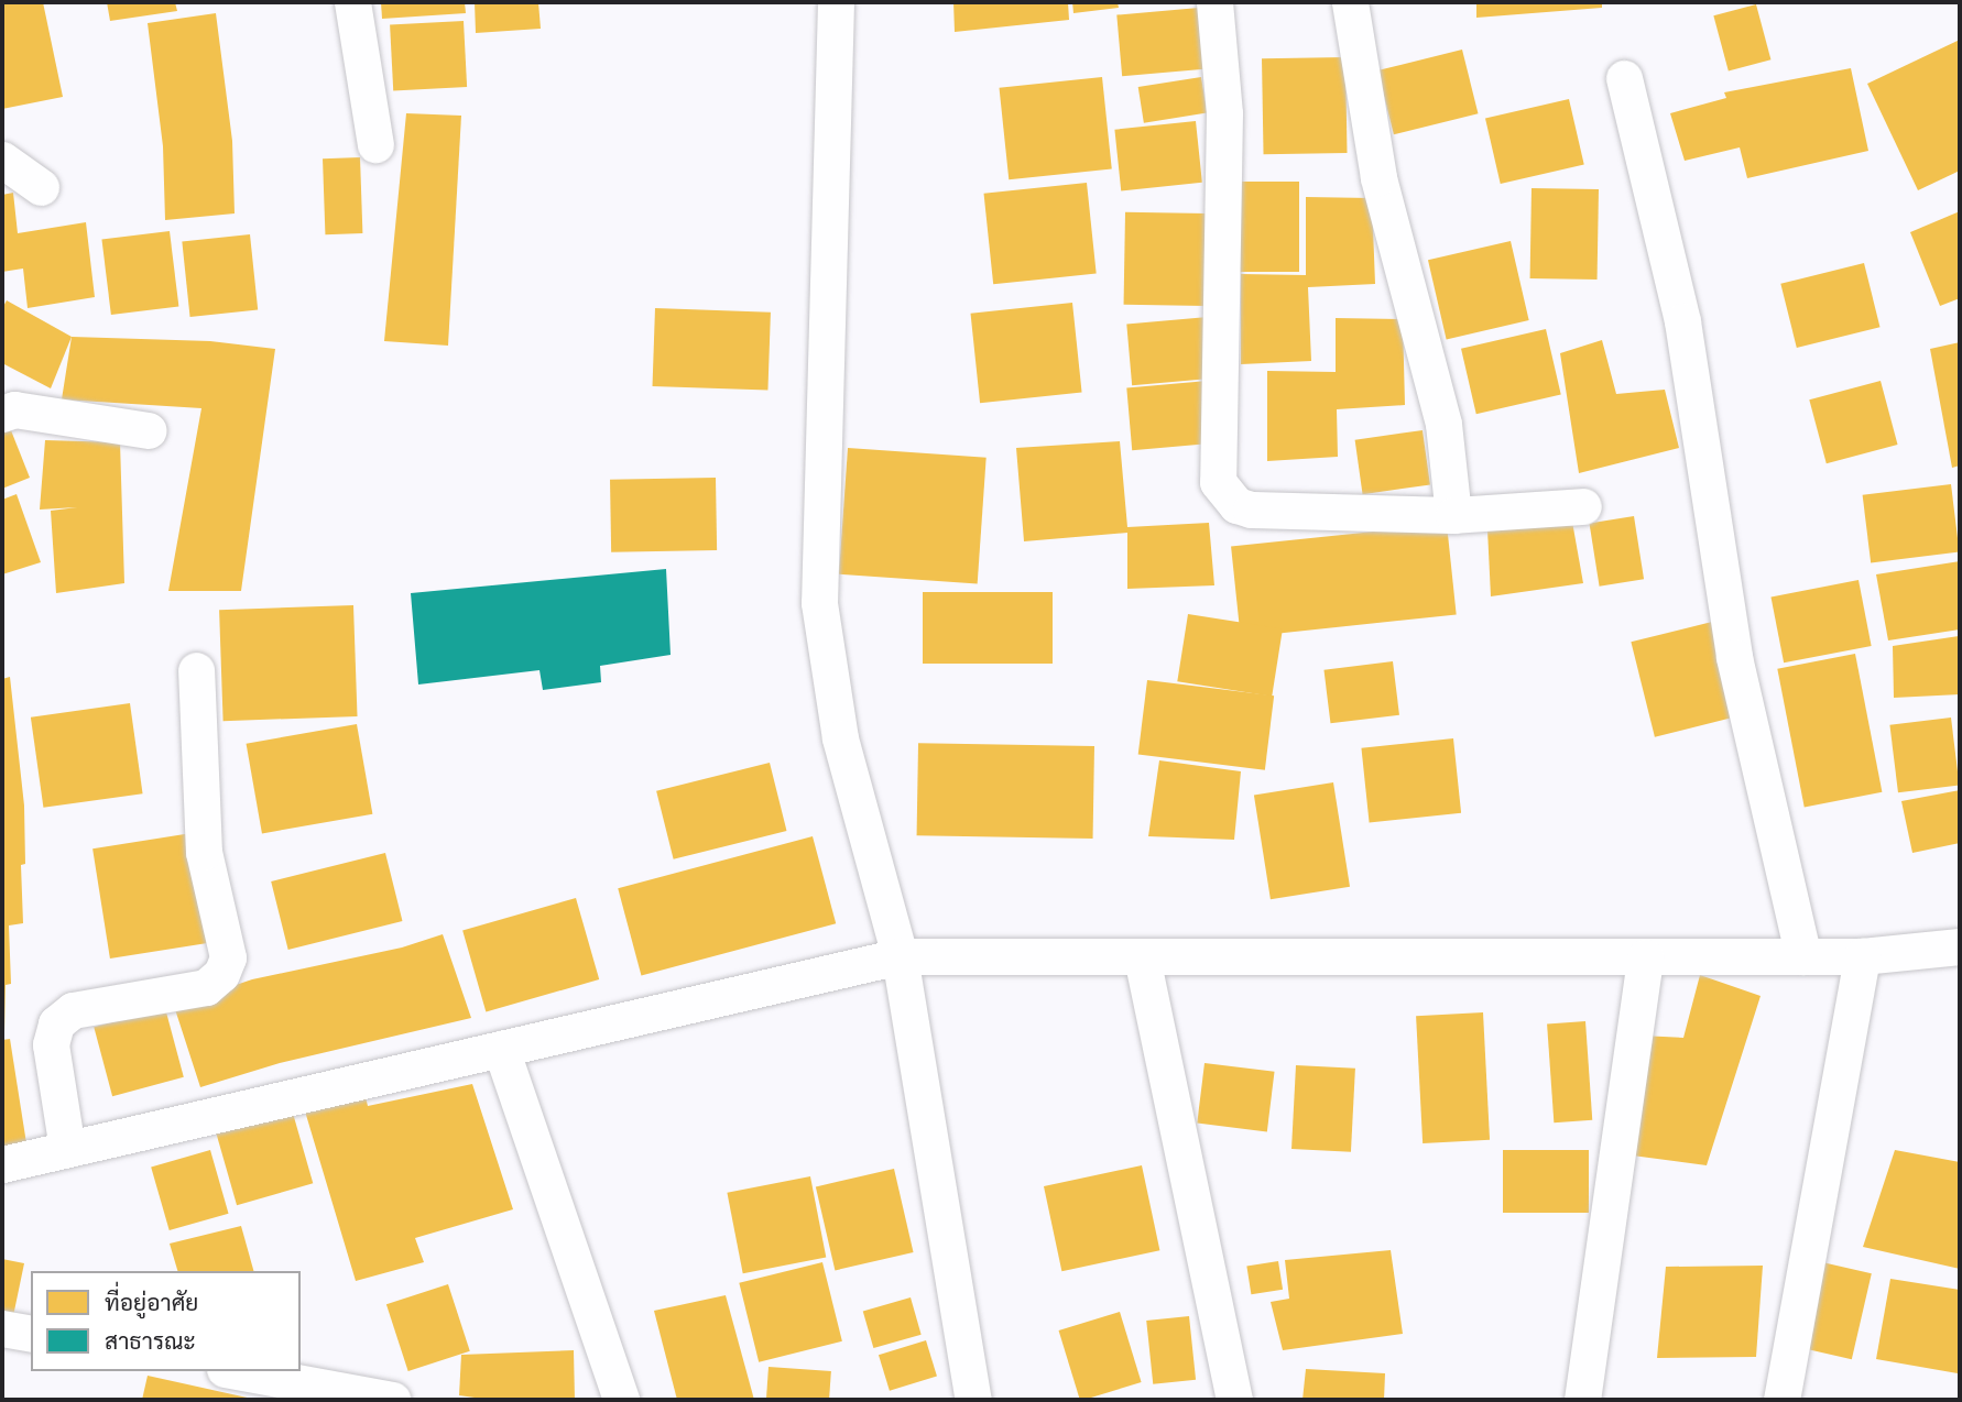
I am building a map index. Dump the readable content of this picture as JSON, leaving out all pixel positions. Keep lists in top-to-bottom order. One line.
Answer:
{"legend":["ที่อยู่อาศัย","สาธารณะ"]}
